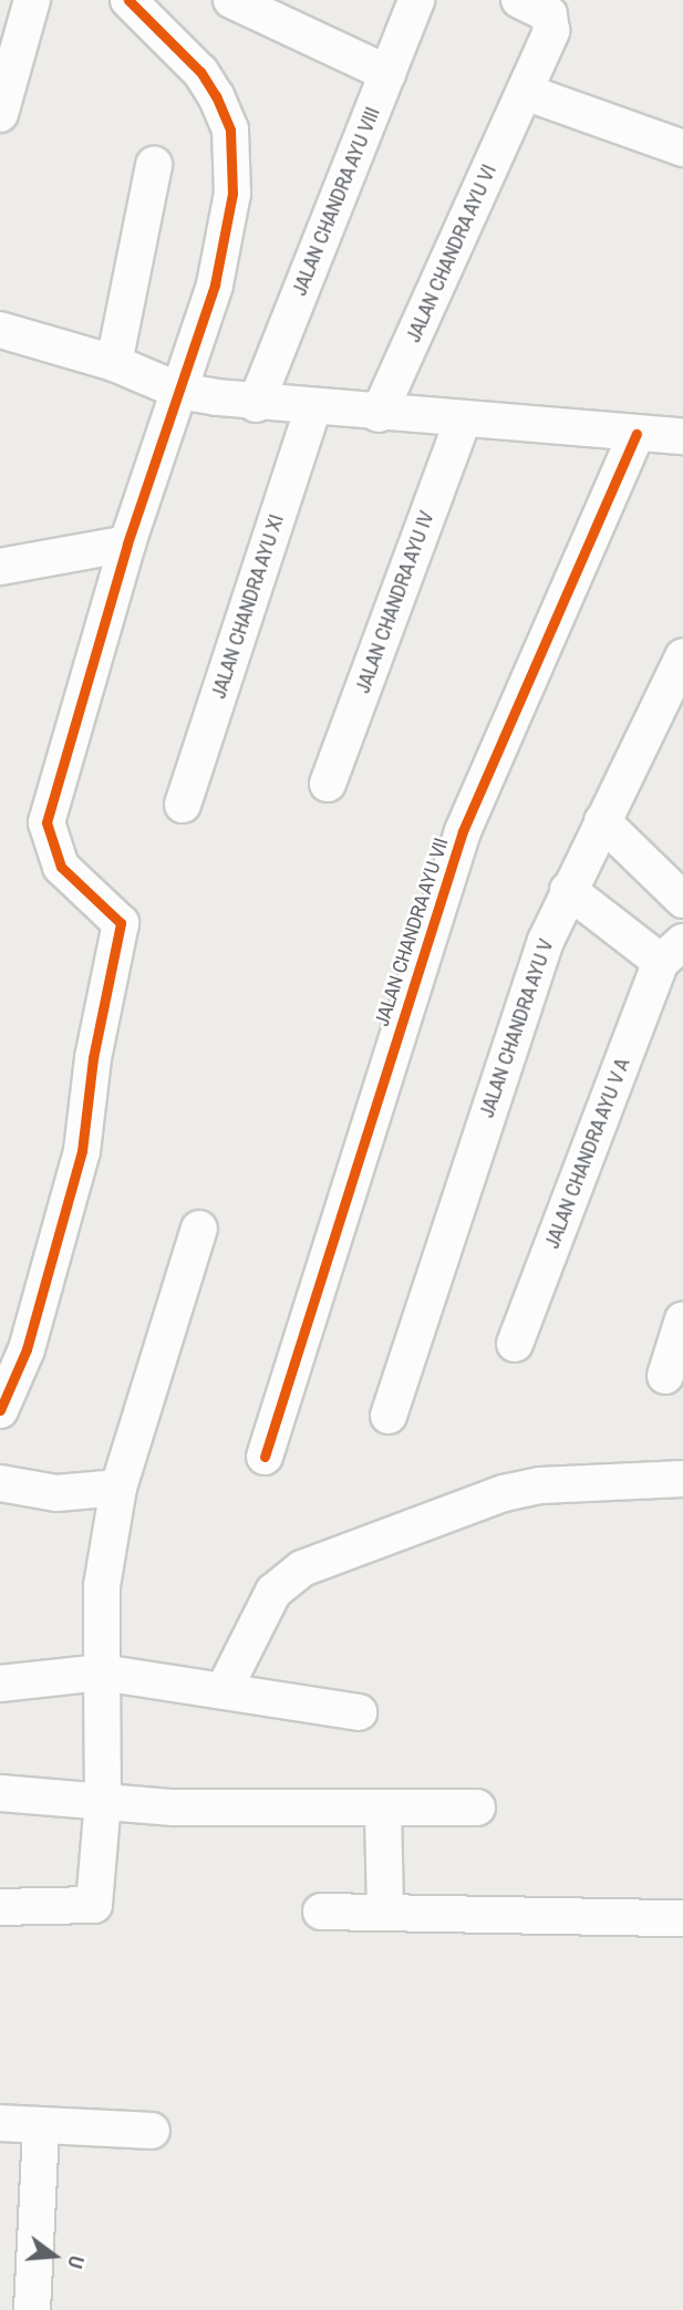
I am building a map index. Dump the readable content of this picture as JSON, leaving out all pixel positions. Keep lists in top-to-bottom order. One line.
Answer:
{"streets":{"street":["JALAN CHANDRA AYU VIII","JALAN CHANDRA AYU VI","JALAN CHANDRA AYU IV","JALAN CHANDRA AYU XI","JALAN CHANDRA AYU VII","JALAN CHANDRA AYU V","JALAN CHANDRA AYU V A"]},"north":"right"}
